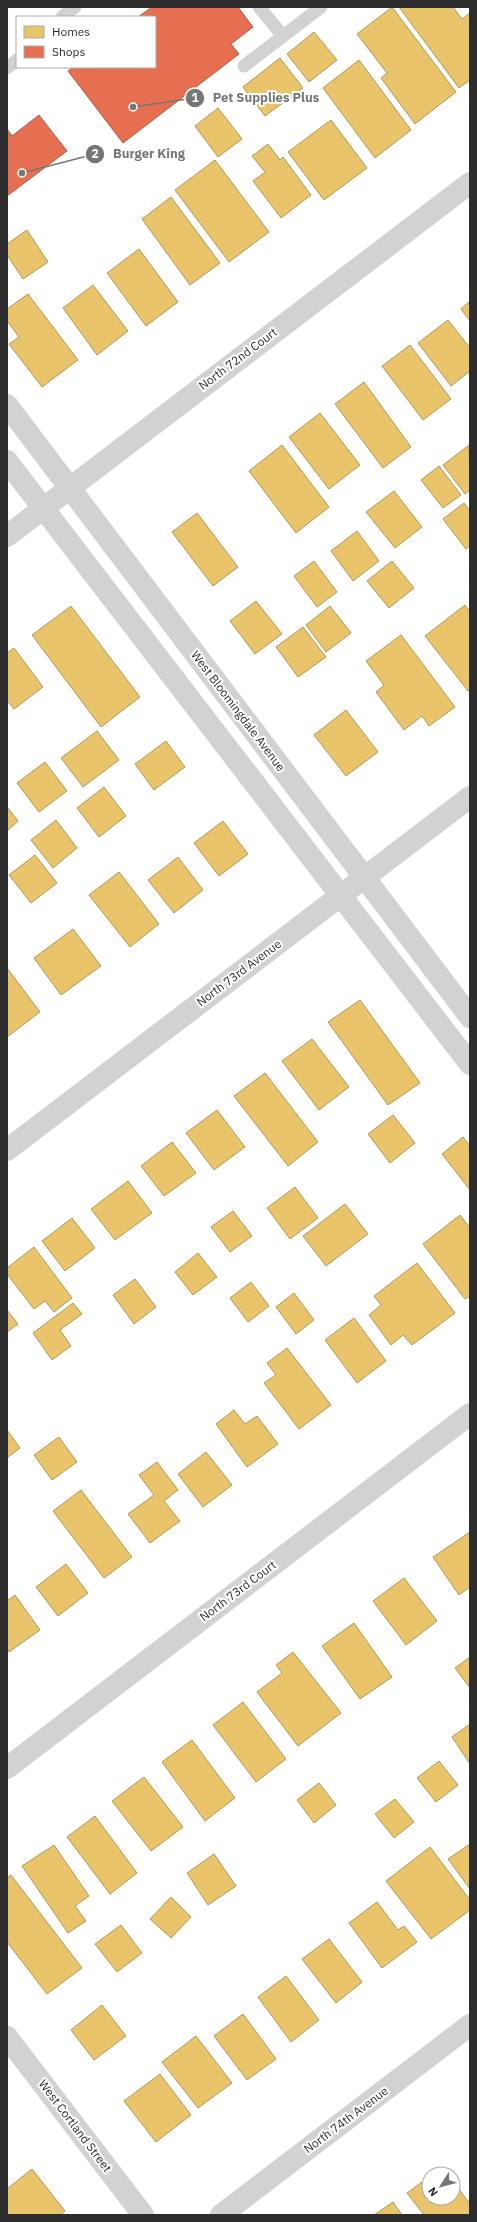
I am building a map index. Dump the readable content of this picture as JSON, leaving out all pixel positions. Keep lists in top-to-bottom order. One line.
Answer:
{"streets":{"street":["North 72nd Court","West Bloomingdale Avenue","North 73rd Avenue","North 73rd Court","North 74th Avenue","West Cortland Street"]},"crossings":[["North 72nd Court","West Bloomingdale Avenue"],["West Bloomingdale Avenue","North 73rd Avenue"]],"places":["Pet Supplies Plus","Burger King"],"legend":["Homes","Shops"],"north":"bottom left"}
